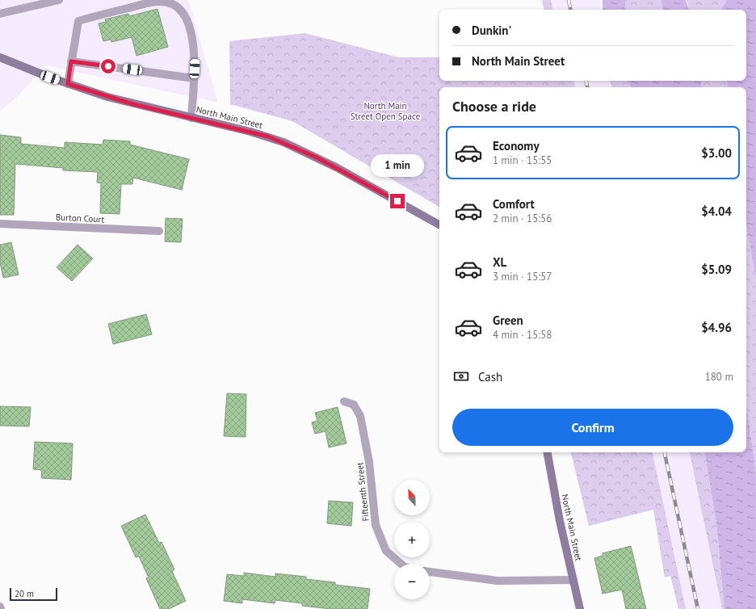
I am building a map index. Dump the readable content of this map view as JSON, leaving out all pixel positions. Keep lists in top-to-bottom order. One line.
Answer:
{"streets":{"main road":["North Main Street"],"street":["Burton Court","Fifteenth Street"]},"parks":["North Main Street Open Space"],"scale_bar":"20 m","north":"top left","page":{"banner":["Dunkin'","North Main Street"],"heading":"Choose a ride","list":[{"name":"Economy","note":"1 min · 15:55","value":"$3.00"},{"name":"Comfort","note":"2 min · 15:56","value":"$4.04"},{"name":"XL","note":"3 min · 15:57","value":"$5.09"},{"name":"Green","note":"4 min · 15:58","value":"$4.96"}],"bubble":"1 min","pay":["Cash","180 m"],"buttons":"Confirm","map_buttons":["+","−"],"scale":"20 m"}}
